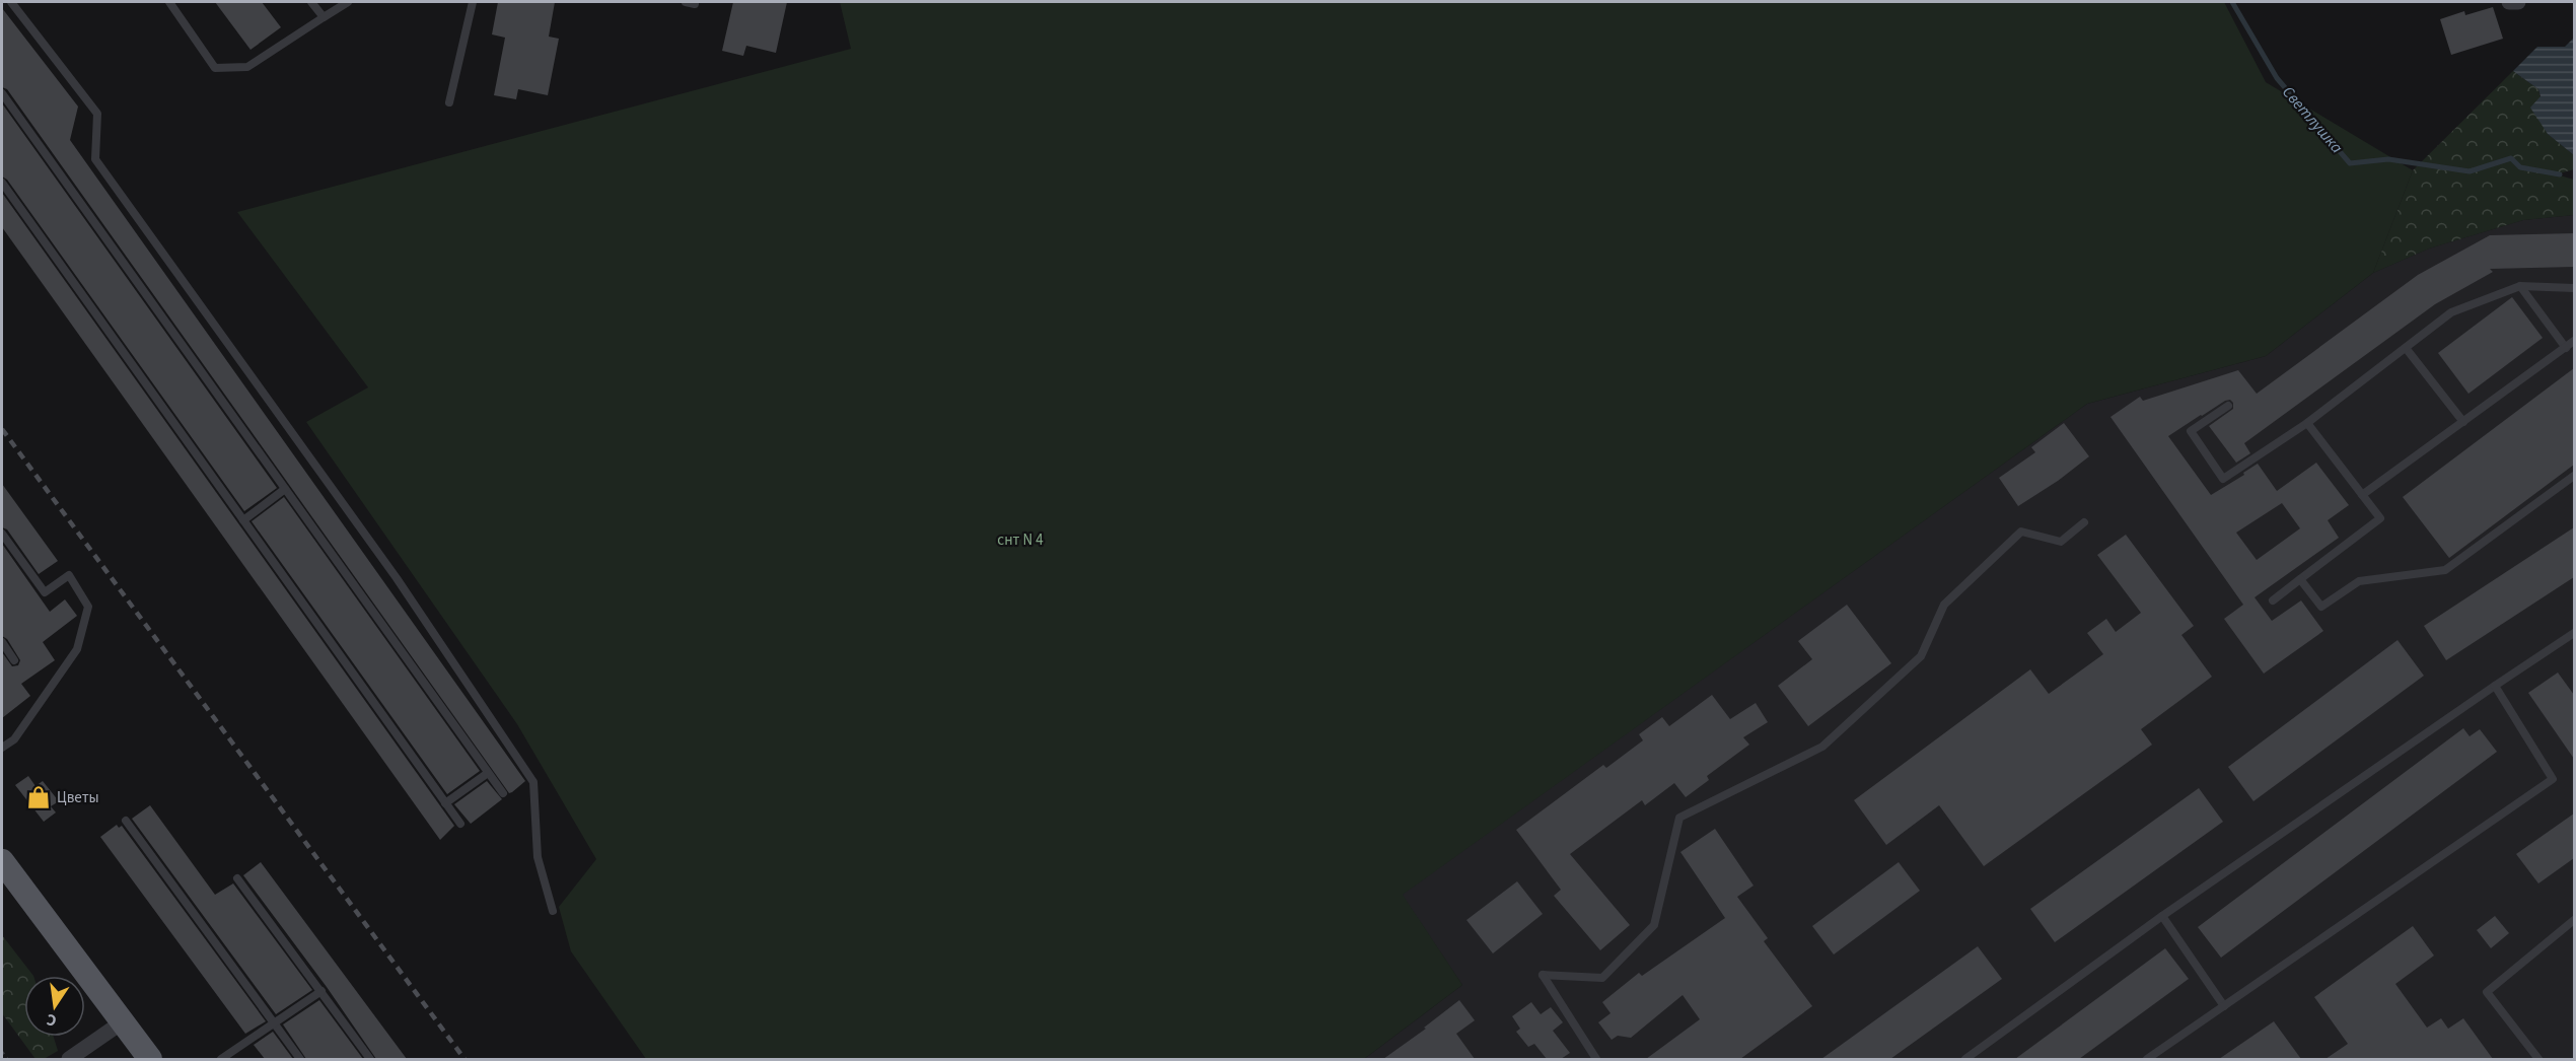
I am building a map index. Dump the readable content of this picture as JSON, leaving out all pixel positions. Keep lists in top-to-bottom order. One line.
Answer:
{"water":["Светлушка"],"parks":["снт N 4"],"places":{"shop":["Цветы"]},"north":"bottom"}
